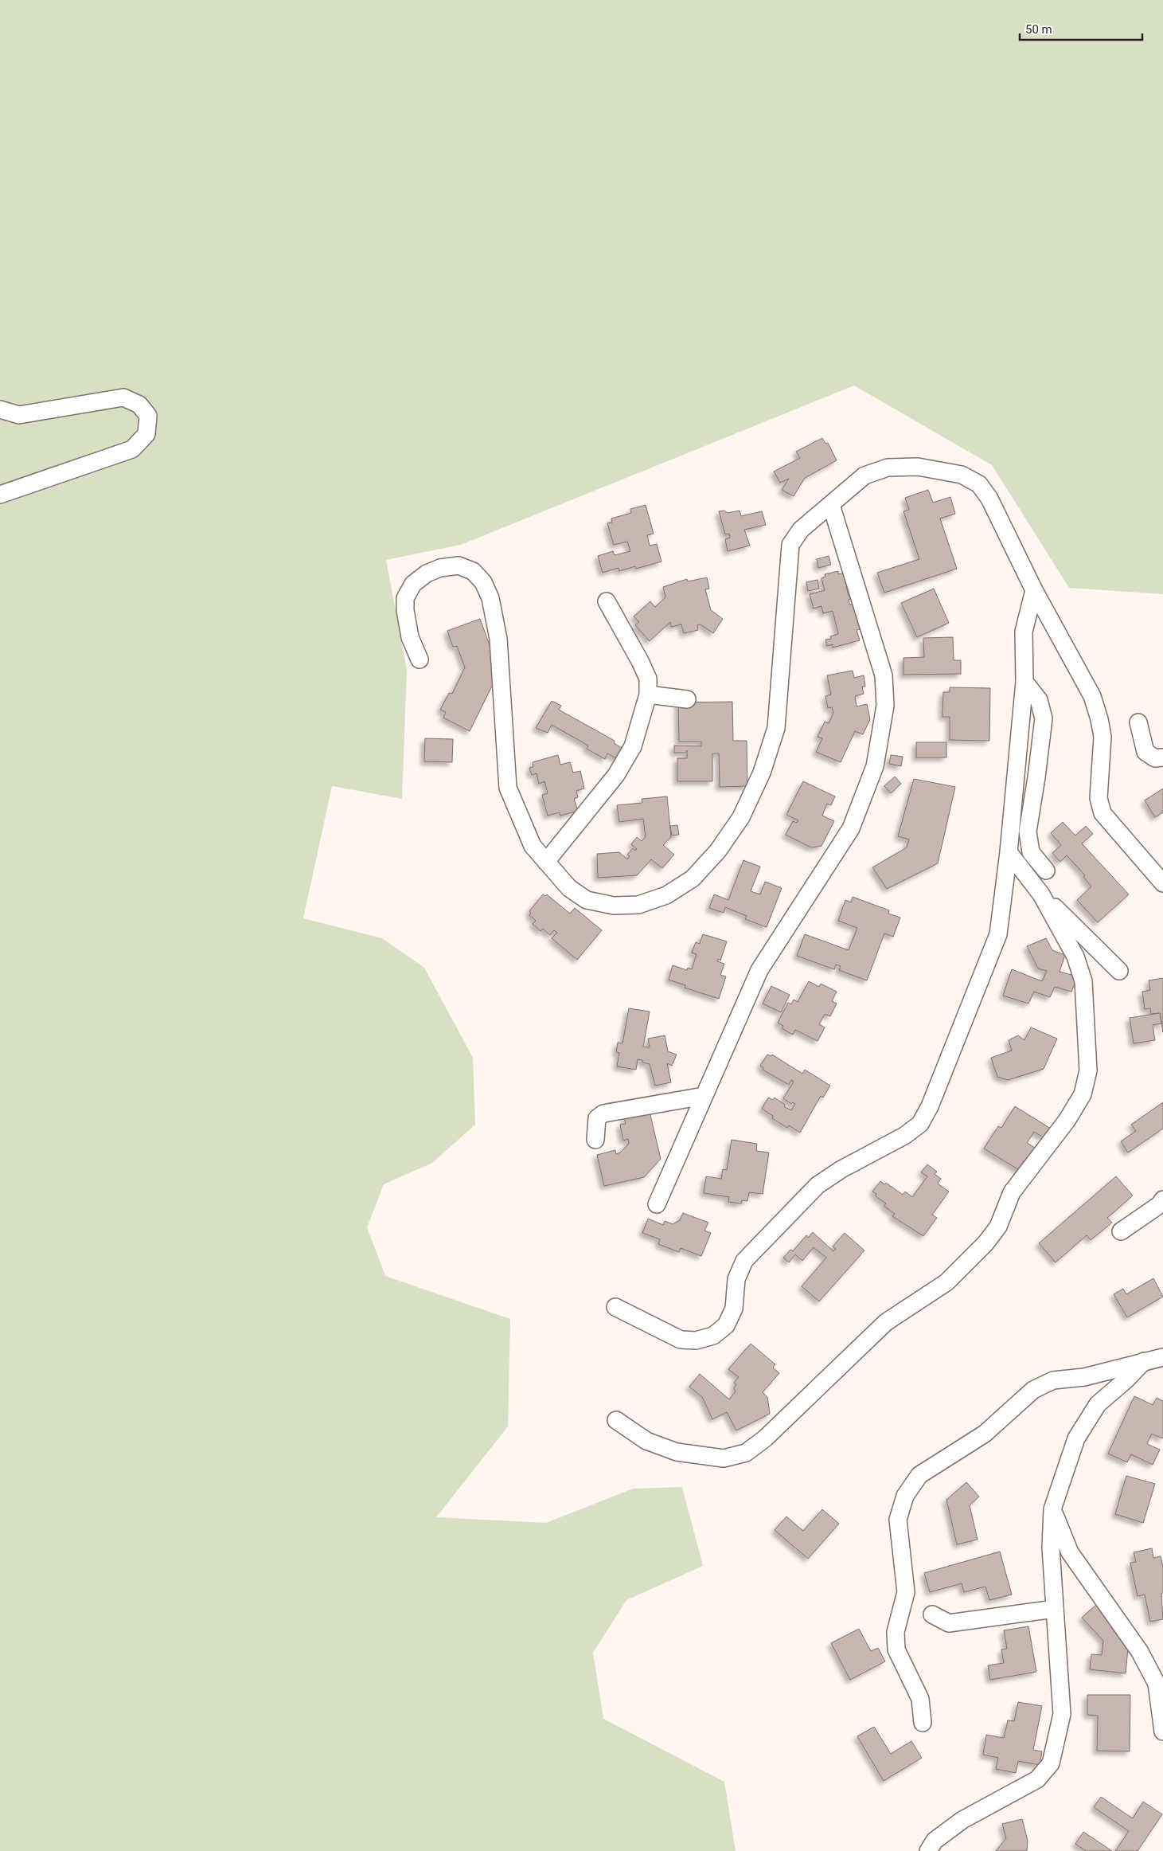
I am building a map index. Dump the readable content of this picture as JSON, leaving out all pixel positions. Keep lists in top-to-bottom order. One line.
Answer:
{"scale_bar":"50 m"}
